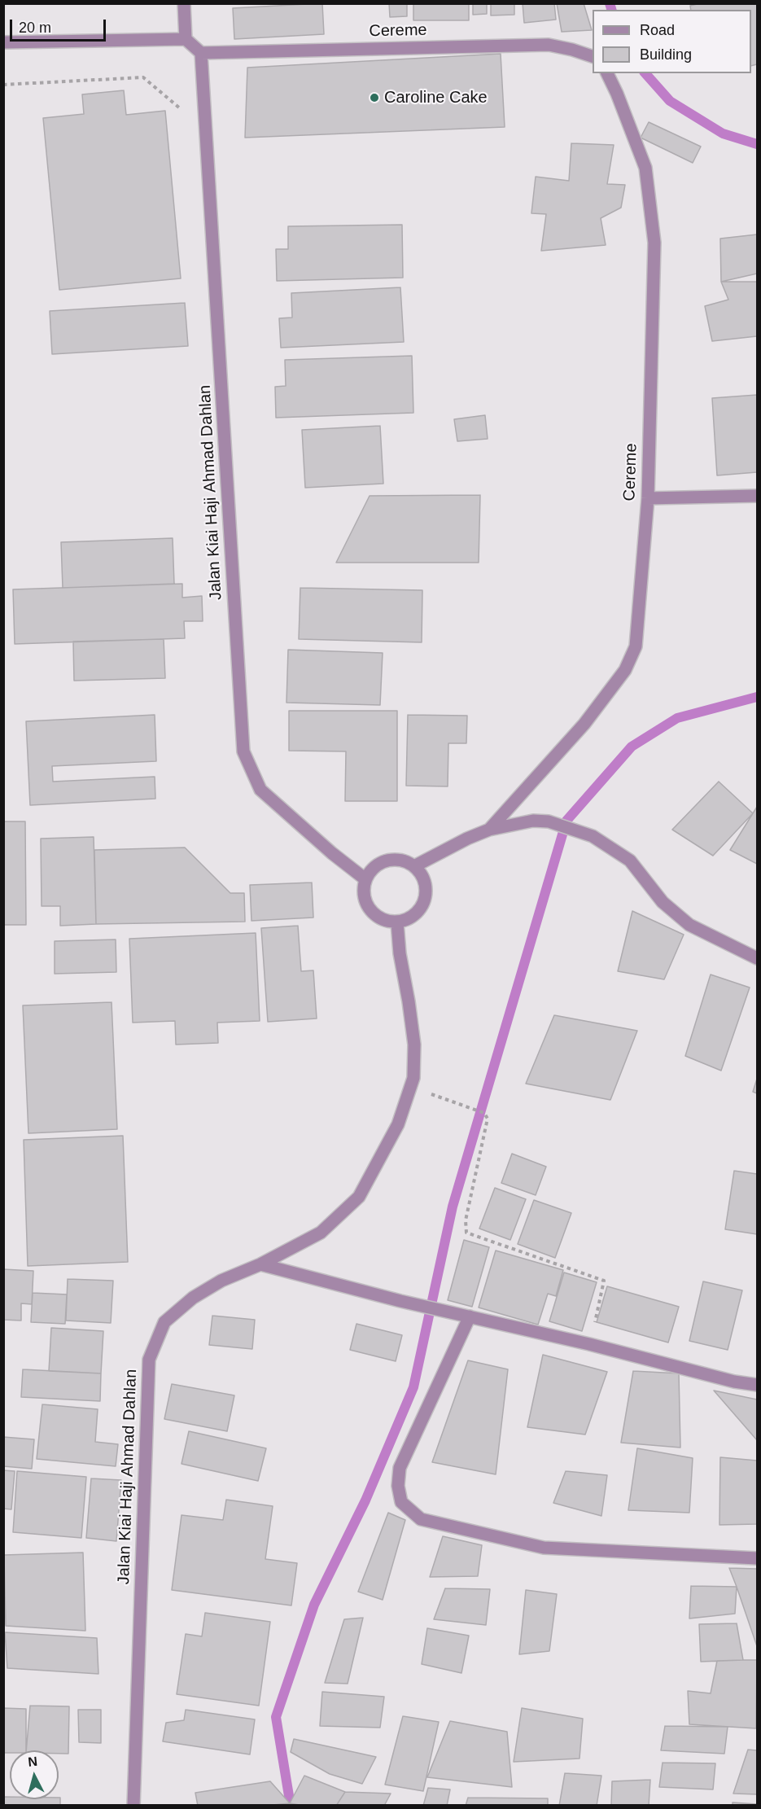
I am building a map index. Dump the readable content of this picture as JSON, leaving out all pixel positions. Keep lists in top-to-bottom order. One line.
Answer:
{"streets":{"street":["Cereme","Jalan Kiai Haji Ahmad Dahlan"]},"crossings":[["Cereme","Jalan Kiai Haji Ahmad Dahlan"]],"places":["Caroline Cake"],"legend":["Road","Building"],"scale_bar":"20 m","north":"top"}
